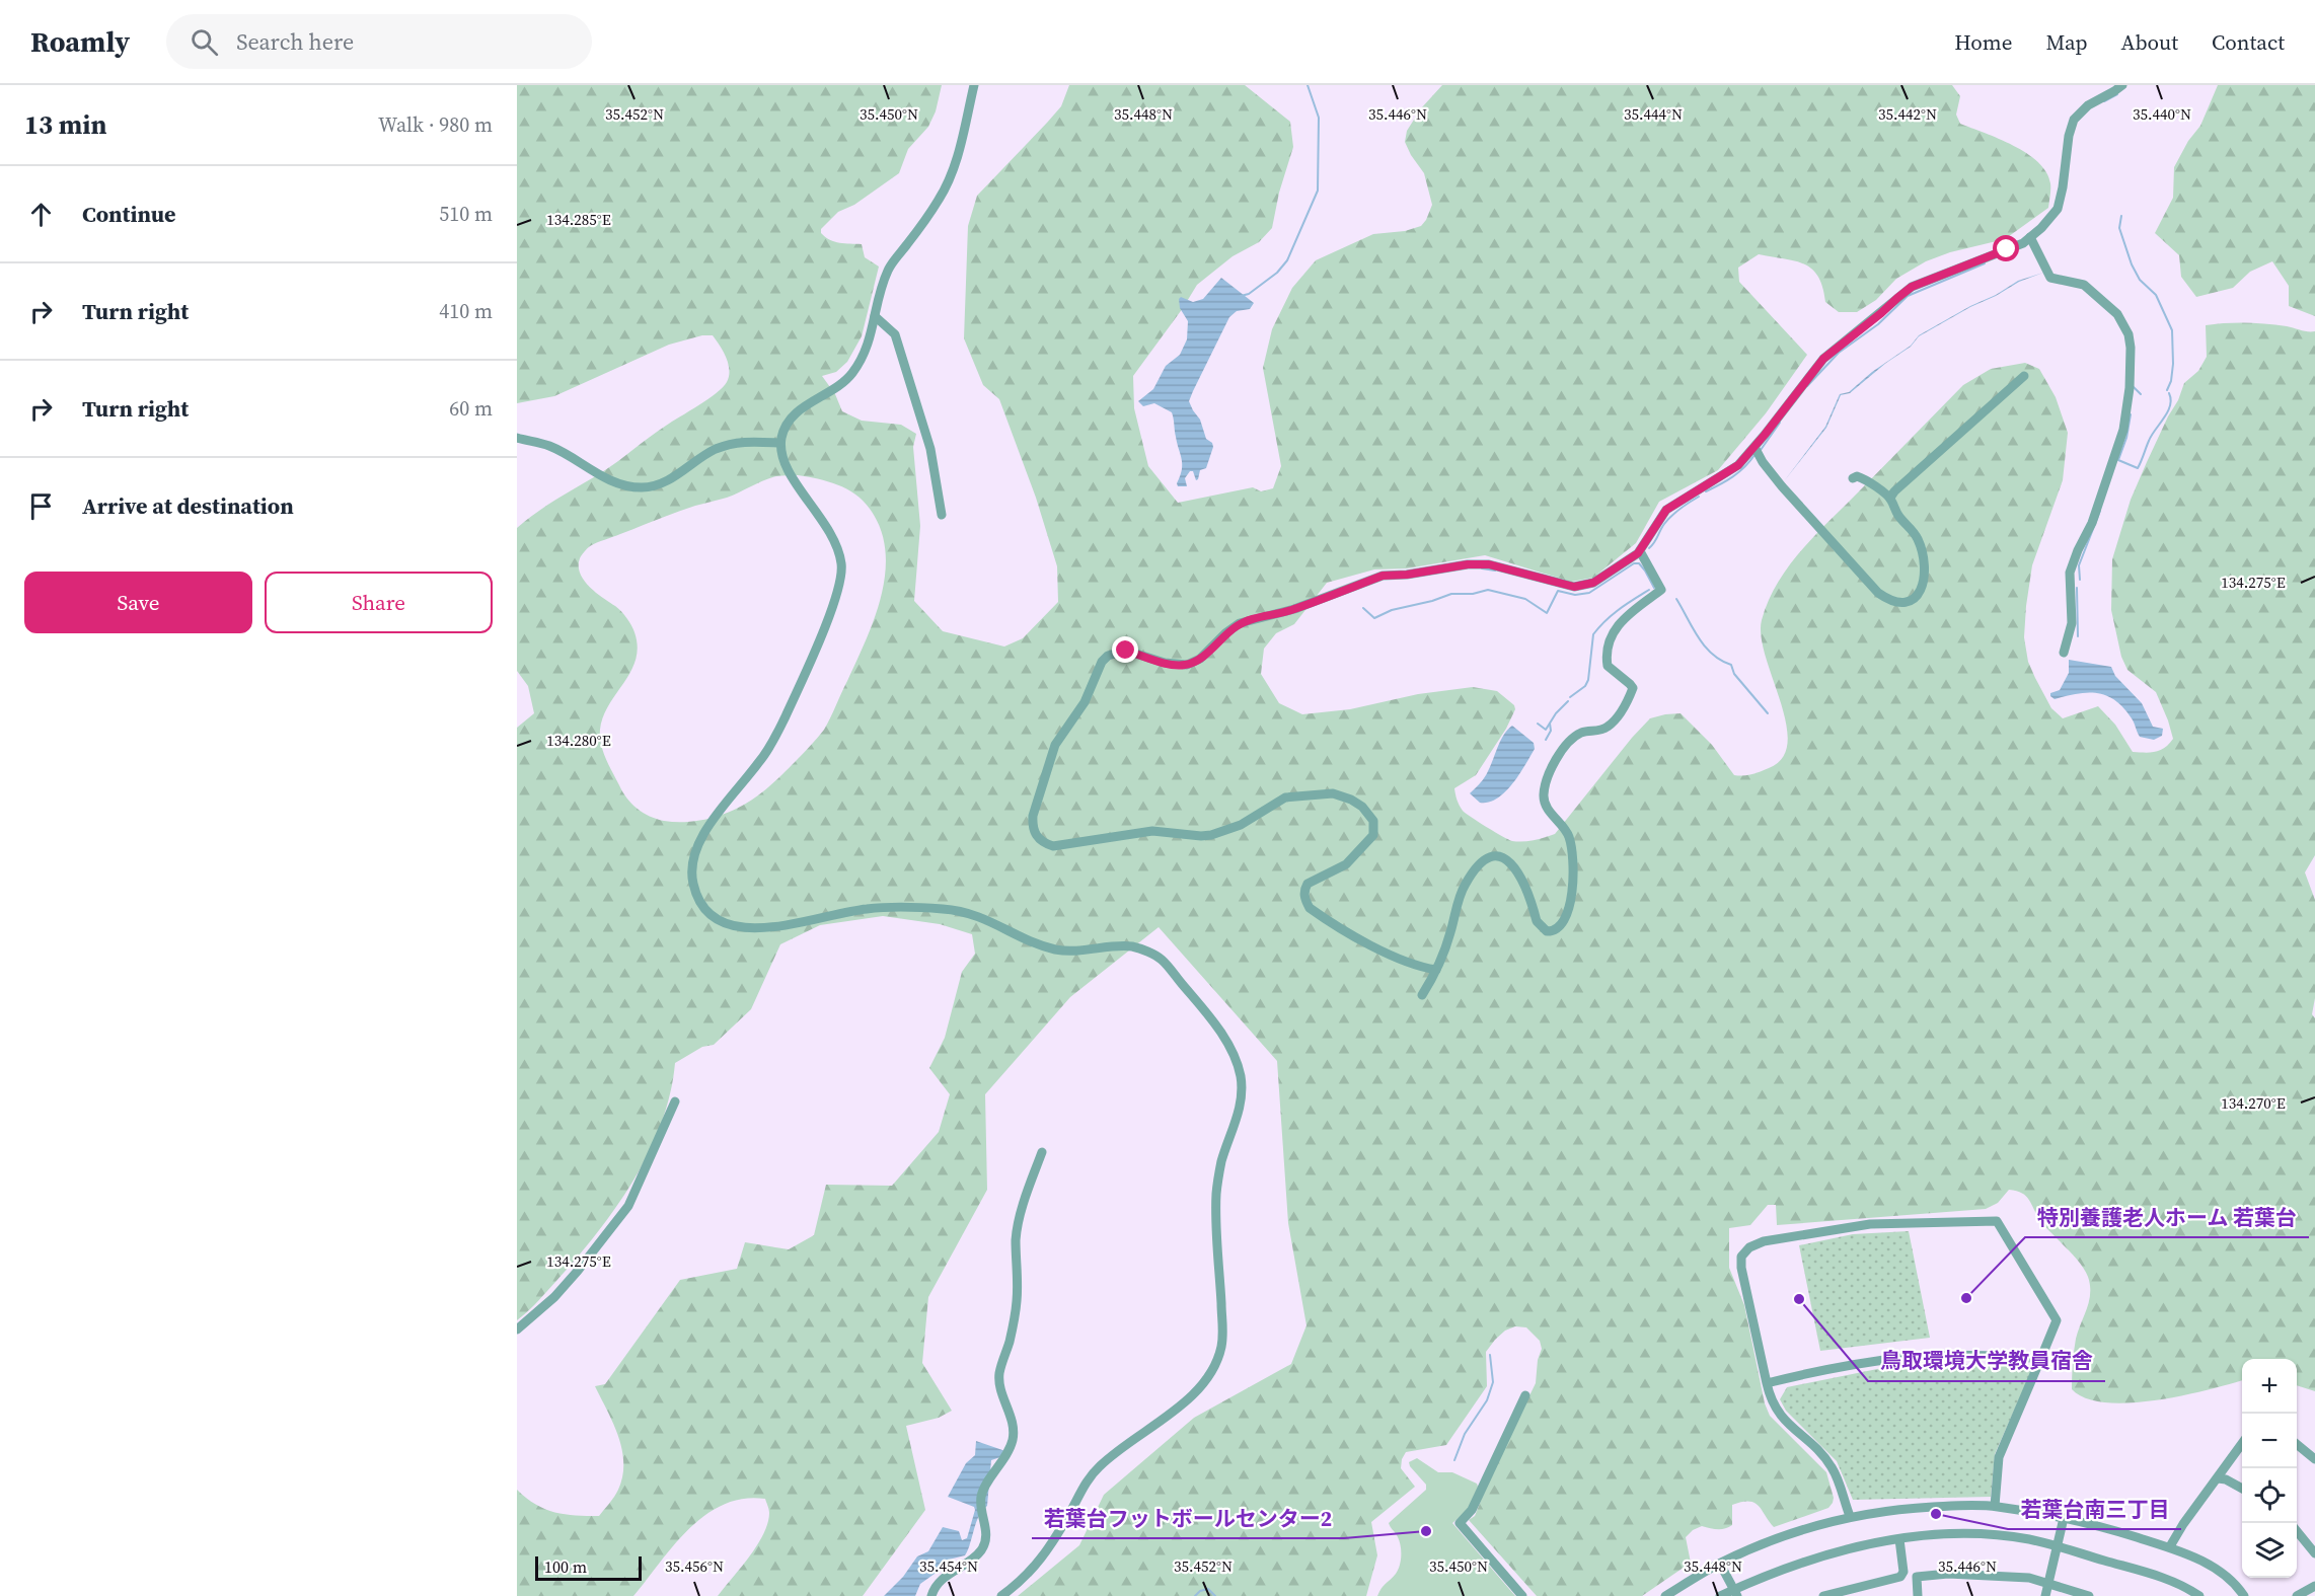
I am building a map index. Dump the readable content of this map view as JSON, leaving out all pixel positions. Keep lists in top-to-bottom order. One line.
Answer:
{"places":["特別養護老人ホーム 若葉台","鳥取環境大学教員宿舎","若葉台南三丁目","若葉台フットボールセンター2"],"scale_bar":"100 m","page":{"header":"Roamly","search":"Search here","nav":["Home","Map","About","Contact"],"heading":["13 min","Walk · 980 m"],"list":[["Continue","510 m"],["Turn right","410 m"],["Turn right","60 m"],"Arrive at destination"],"buttons":["Save","Share"],"map_buttons":["+","−"],"scale":"100 m"},"coordinates":["35.452°N","35.450°N","35.448°N","35.446°N","35.444°N","35.442°N","35.440°N","134.285°E","134.275°E","134.280°E","134.270°E","35.456°N","35.454°N"]}
